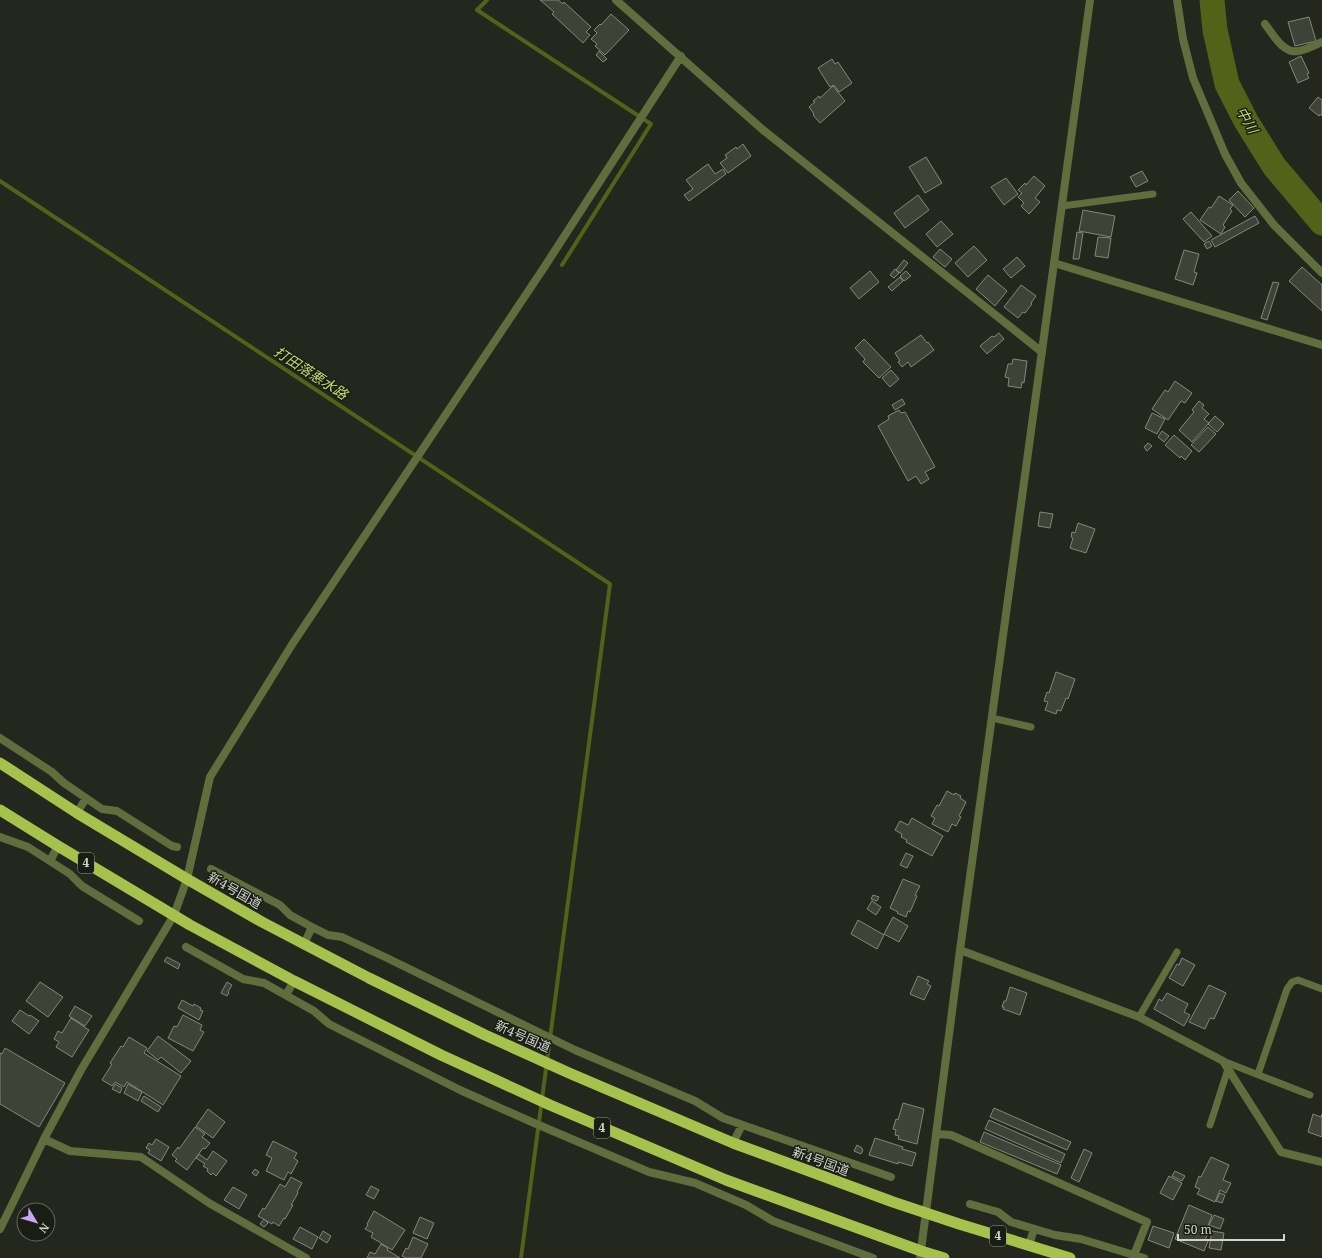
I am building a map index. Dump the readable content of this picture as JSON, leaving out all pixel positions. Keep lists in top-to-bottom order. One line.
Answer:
{"streets":{"highway":["4","新4号国道"]},"water":["中川","打田落悪水路"],"scale_bar":"50 m","north":"bottom right"}
